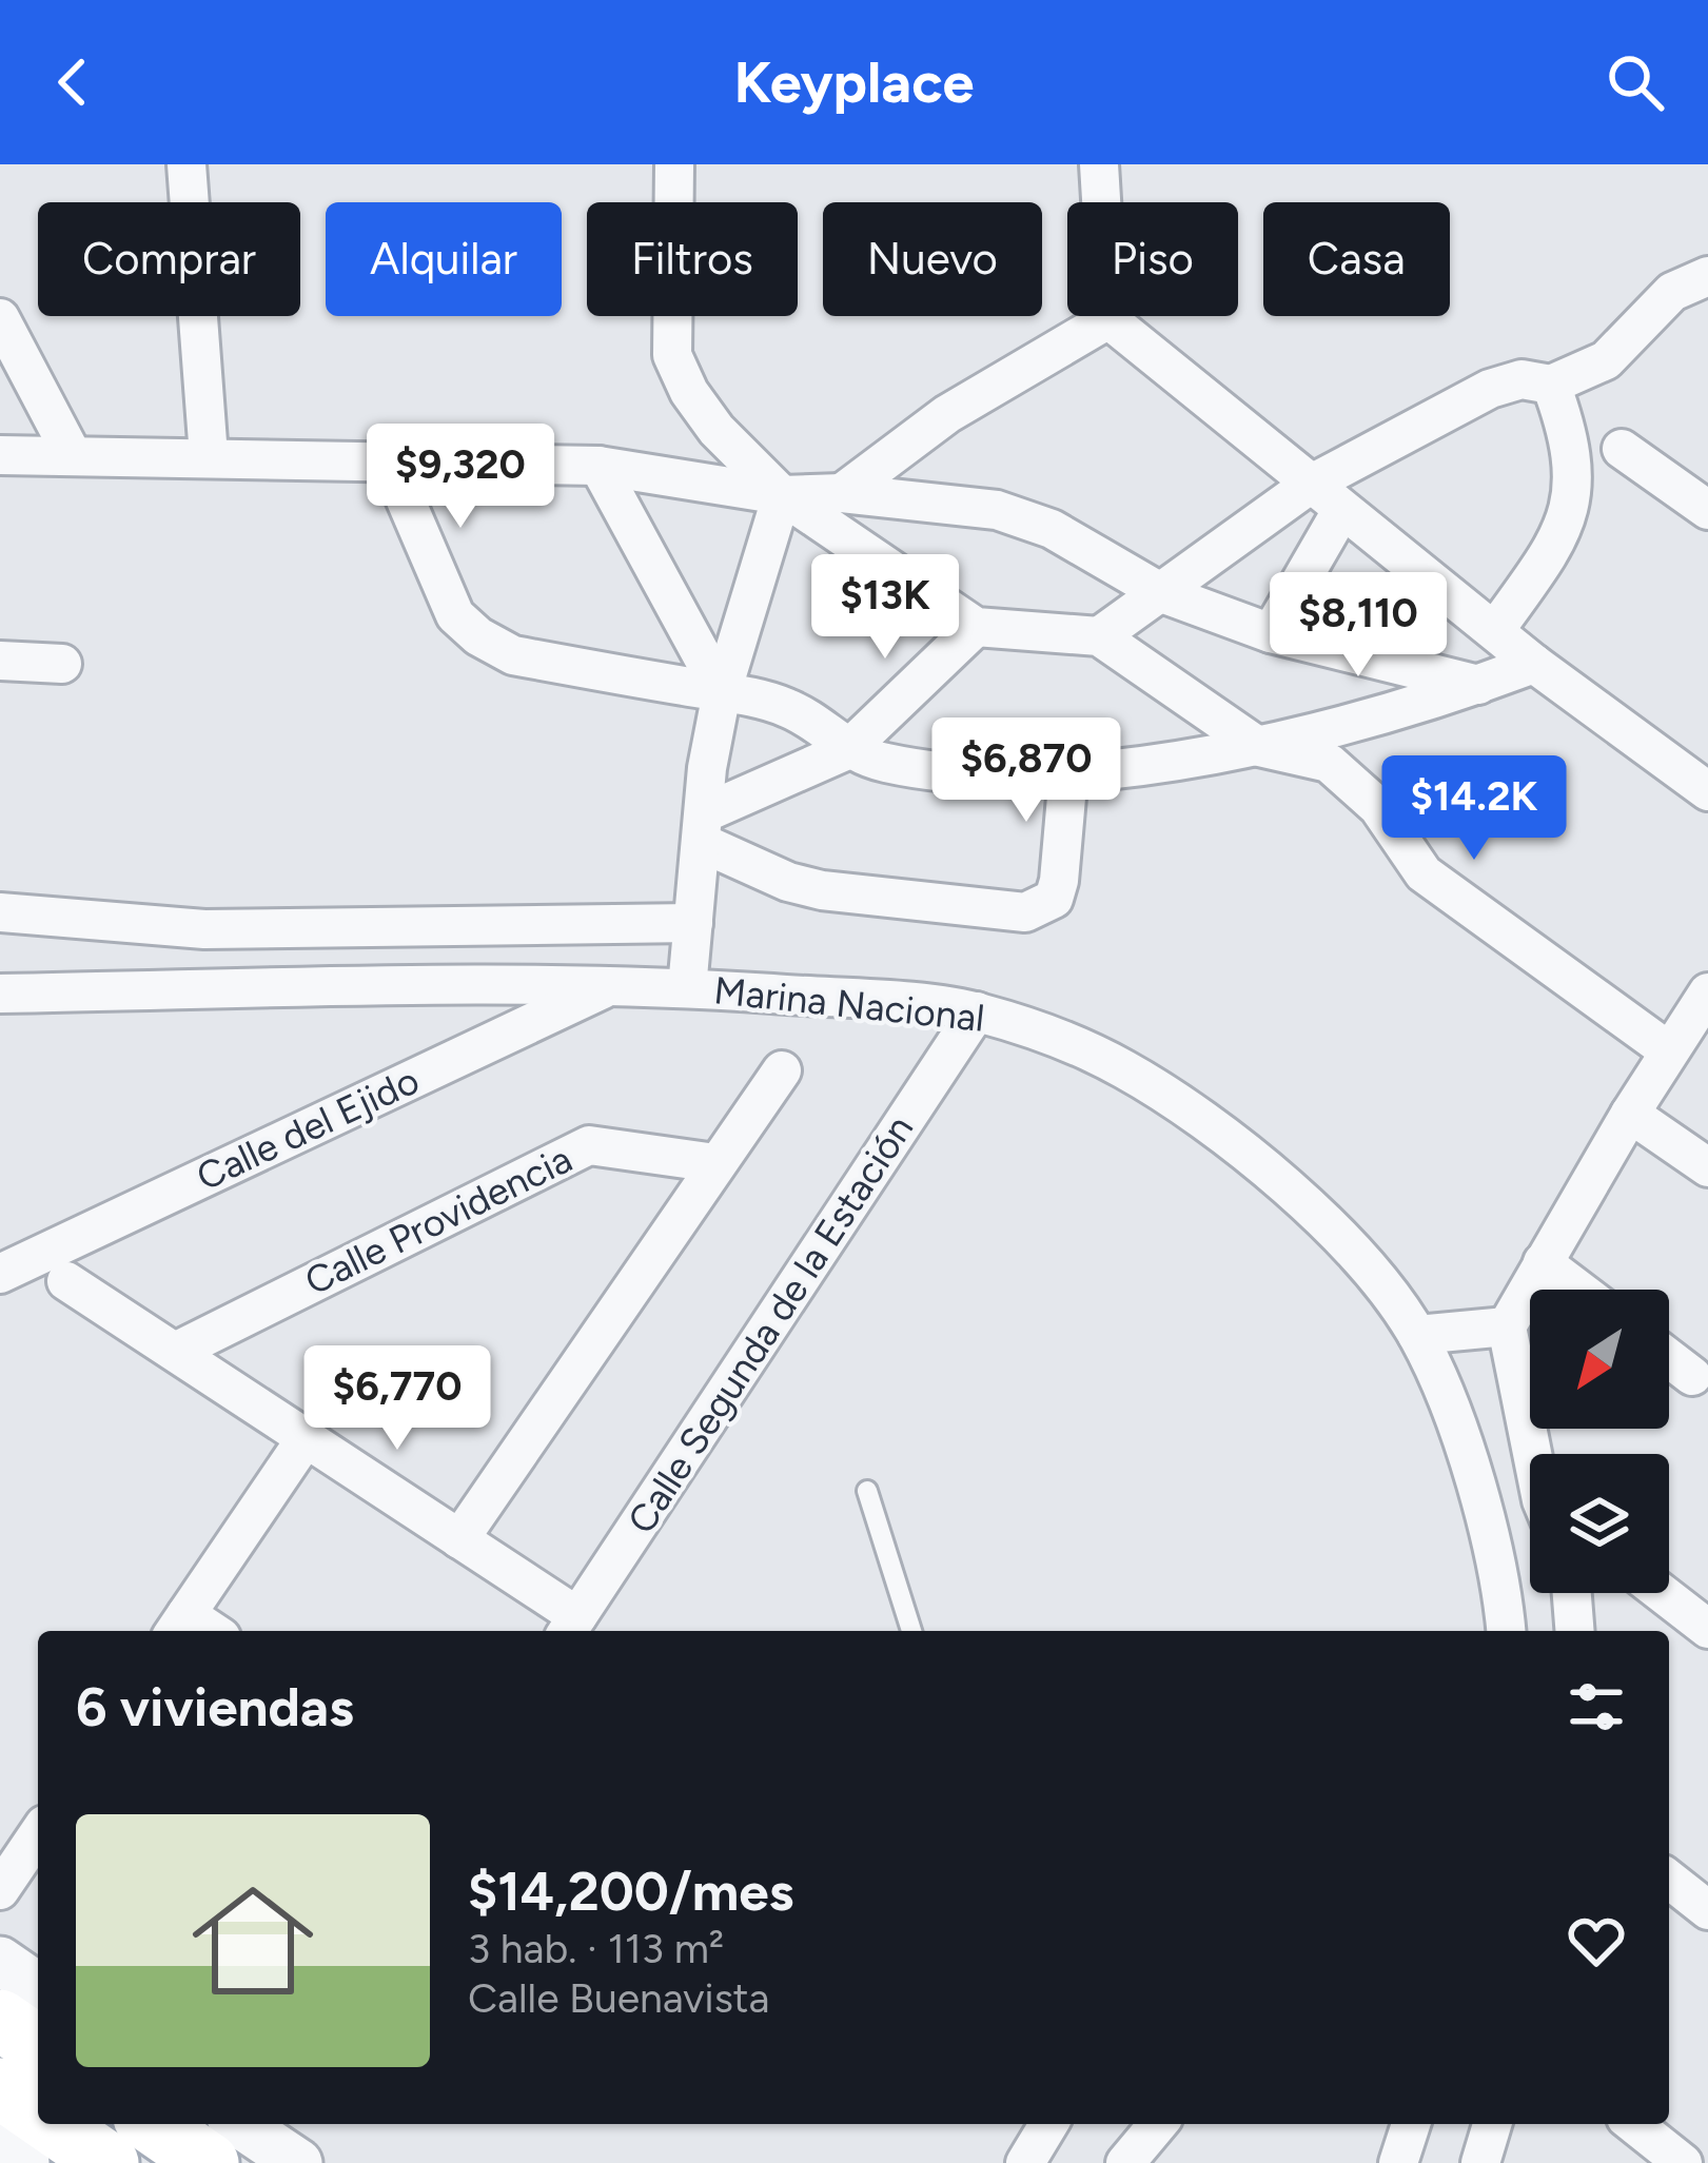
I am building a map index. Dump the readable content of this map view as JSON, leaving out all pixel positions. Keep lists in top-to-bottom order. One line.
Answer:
{"streets":{"street":["Marina Nacional","Calle del Ejido","Calle Providencia","Calle Segunda de la Estación"]},"crossings":[["Marina Nacional","Calle del Ejido"],["Marina Nacional","Calle Segunda de la Estación"]],"north":"bottom left","page":{"header":"Keyplace","chip":["Comprar","Alquilar","Filtros","Nuevo","Piso","Casa"],"price":["$9,320","$13K","$8,110","$6,870","$14.2K","$6,770"],"heading":"6 viviendas","list":[{"name":"$14,200/mes","note":"3 hab. · 113 m² · Calle Buenavista"}]}}
